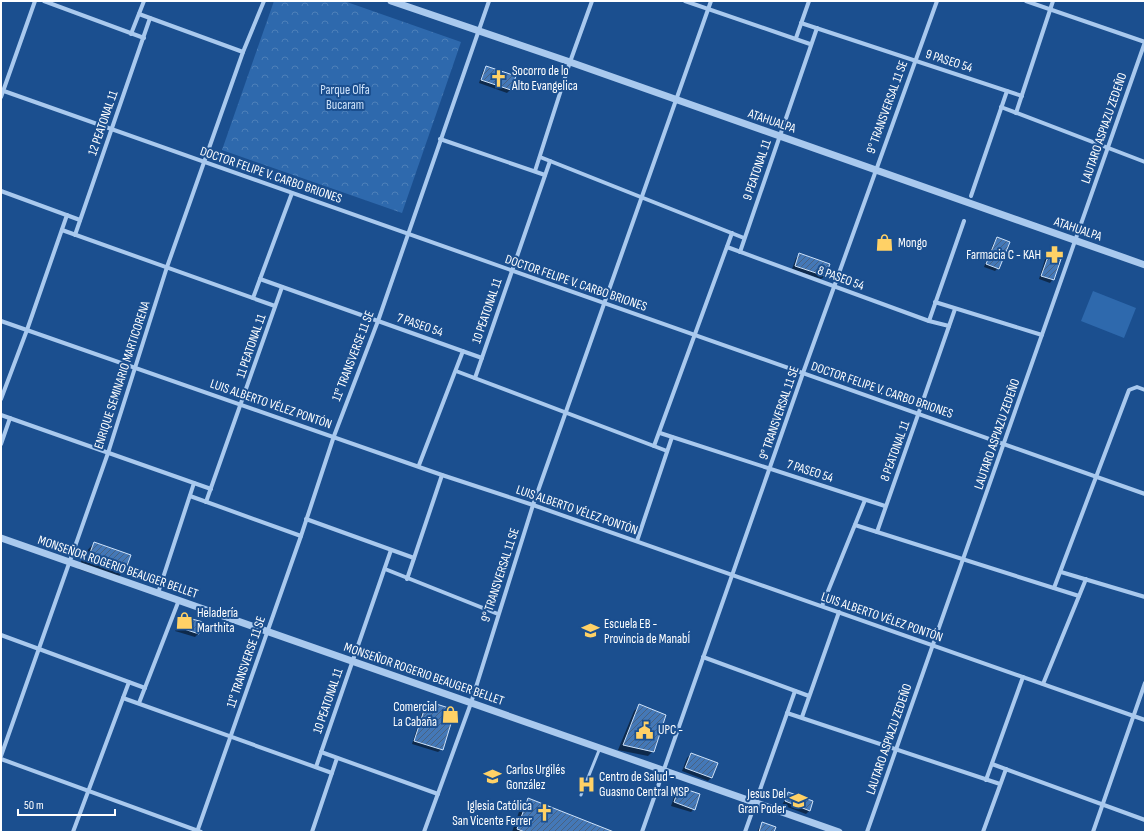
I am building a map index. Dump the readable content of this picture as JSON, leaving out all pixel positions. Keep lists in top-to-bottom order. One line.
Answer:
{"streets":{"street":["9 PASEO 54","9° TRANSVERSAL 11 SE","ATAHUALPA","12 PEATONAL 11","LAUTARO ASPIAZU ZEDEÑO","9 PEATONAL 11","DOCTOR FELIPE V. CARBO BRIONES","8 PASEO 54","10 PEATONAL 11","7 PASEO 54","11 PEATONAL 11","11° TRANSVERSE 11 SE","ENRIQUE SEMINARIO MARTICORENA","LUIS ALBERTO VÉLEZ PONTÓN","8 PEATONAL 11","MONSEÑOR ROGERIO BEAUGER BELLET"]},"crossings":[["9 PASEO 54","9° TRANSVERSAL 11 SE"],["9 PASEO 54","9 PEATONAL 11"],["9° TRANSVERSAL 11 SE","ATAHUALPA"],["9° TRANSVERSAL 11 SE","DOCTOR FELIPE V. CARBO BRIONES"],["9° TRANSVERSAL 11 SE","8 PASEO 54"],["9° TRANSVERSAL 11 SE","7 PASEO 54"],["9° TRANSVERSAL 11 SE","LUIS ALBERTO VÉLEZ PONTÓN"],["9° TRANSVERSAL 11 SE","MONSEÑOR ROGERIO BEAUGER BELLET"],["ATAHUALPA","LAUTARO ASPIAZU ZEDEÑO"],["ATAHUALPA","9 PEATONAL 11"],["ATAHUALPA","11° TRANSVERSE 11 SE"],["12 PEATONAL 11","DOCTOR FELIPE V. CARBO BRIONES"],["LAUTARO ASPIAZU ZEDEÑO","DOCTOR FELIPE V. CARBO BRIONES"],["LAUTARO ASPIAZU ZEDEÑO","LUIS ALBERTO VÉLEZ PONTÓN"],["9 PEATONAL 11","8 PASEO 54"],["DOCTOR FELIPE V. CARBO BRIONES","10 PEATONAL 11"],["DOCTOR FELIPE V. CARBO BRIONES","11 PEATONAL 11"],["DOCTOR FELIPE V. CARBO BRIONES","11° TRANSVERSE 11 SE"],["DOCTOR FELIPE V. CARBO BRIONES","ENRIQUE SEMINARIO MARTICORENA"],["DOCTOR FELIPE V. CARBO BRIONES","8 PEATONAL 11"],["8 PASEO 54","8 PEATONAL 11"],["10 PEATONAL 11","7 PASEO 54"],["10 PEATONAL 11","LUIS ALBERTO VÉLEZ PONTÓN"],["10 PEATONAL 11","MONSEÑOR ROGERIO BEAUGER BELLET"],["7 PASEO 54","11 PEATONAL 11"],["7 PASEO 54","11° TRANSVERSE 11 SE"],["7 PASEO 54","8 PEATONAL 11"],["11 PEATONAL 11","LUIS ALBERTO VÉLEZ PONTÓN"],["11° TRANSVERSE 11 SE","LUIS ALBERTO VÉLEZ PONTÓN"],["11° TRANSVERSE 11 SE","MONSEÑOR ROGERIO BEAUGER BELLET"],["ENRIQUE SEMINARIO MARTICORENA","LUIS ALBERTO VÉLEZ PONTÓN"],["ENRIQUE SEMINARIO MARTICORENA","MONSEÑOR ROGERIO BEAUGER BELLET"]],"parks":["Parque Olfa Bucaram"],"places":{"church":["Socorro de lo Alto Evangelica","Iglesia Católica San Vicente Ferrer"],"shop":["Mongo","Heladería Marthita","Comercial La Cabaña"],"pharmacy":["Farmacia C - KAH"],"school or university":["Escuela EB - Provincia de ManabÍ","Carlos Urgilés González","Jesus Del Gran Poder"],"public building":["UPC -"],"hospital":["Centro de Salud - Guasmo Central MSP"]},"scale_bar":"50 m"}
